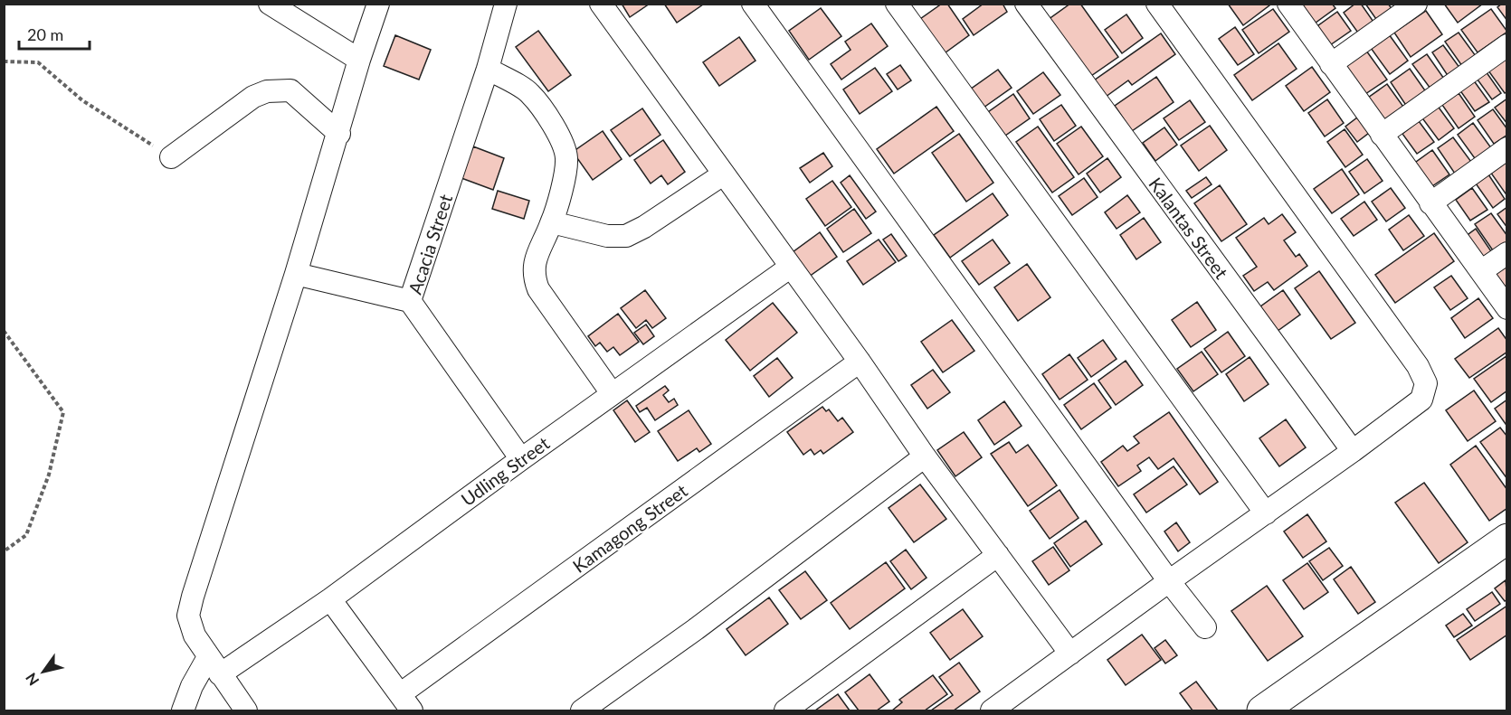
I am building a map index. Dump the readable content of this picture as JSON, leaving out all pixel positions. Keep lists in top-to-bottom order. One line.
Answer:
{"streets":{"street":["Kalantas Street","Acacia Street","Udling Street","Kamagong Street"]},"crossings":[["Acacia Street","Udling Street"]],"scale_bar":"20 m","north":"bottom left"}
